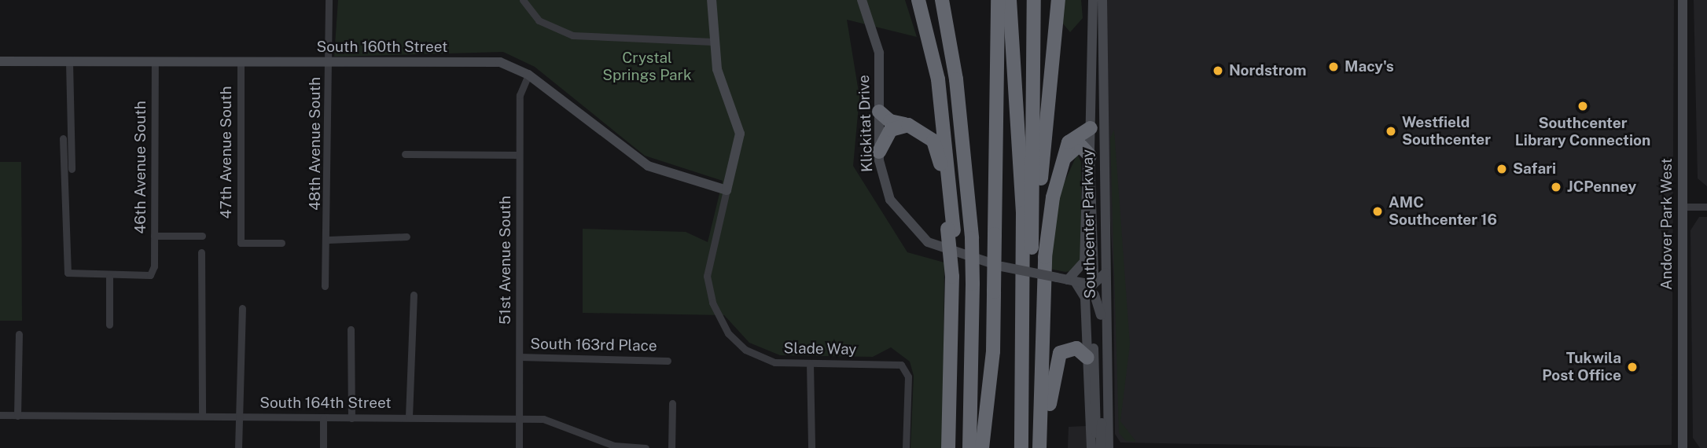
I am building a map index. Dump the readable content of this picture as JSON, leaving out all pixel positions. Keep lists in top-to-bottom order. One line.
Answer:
{"streets":{"main road":["South 160th Street","Klickitat Drive","Southcenter Parkway","Andover Park West"],"street":["48th Avenue South","47th Avenue South","46th Avenue South","51st Avenue South","South 163rd Place","Slade Way","South 164th Street"]},"crossings":[["South 160th Street","48th Avenue South"],["South 160th Street","47th Avenue South"],["South 160th Street","46th Avenue South"],["South 160th Street","51st Avenue South"],["South 160th Street","Slade Way"],["Klickitat Drive","Southcenter Parkway"],["51st Avenue South","South 163rd Place"],["51st Avenue South","South 164th Street"]],"parks":["Crystal Springs Park"],"places":["Macy's","Nordstrom","Southcenter Library Connection","Westfield Southcenter","Safari","JCPenney","AMC Southcenter 16","Tukwila Post Office"]}
